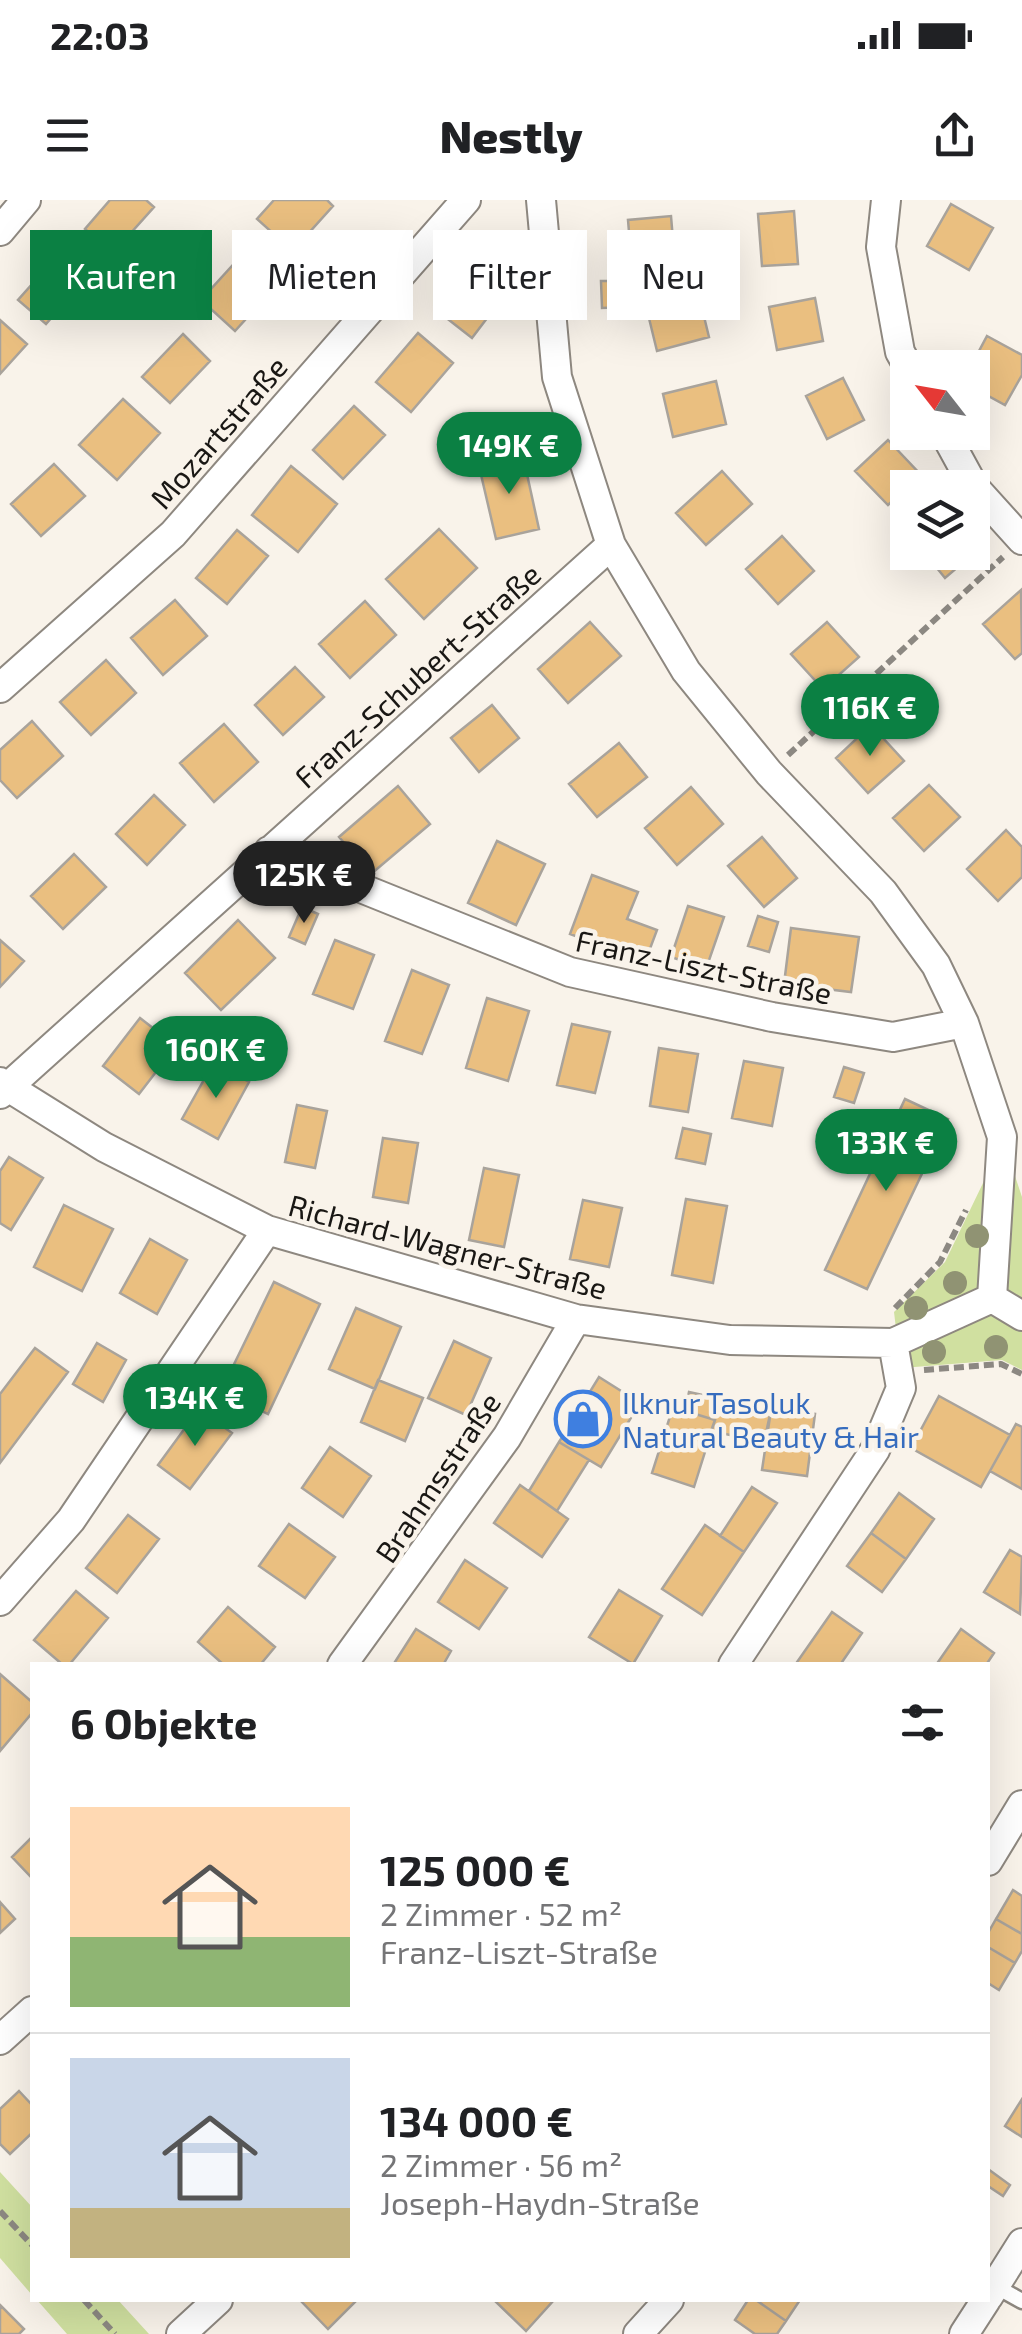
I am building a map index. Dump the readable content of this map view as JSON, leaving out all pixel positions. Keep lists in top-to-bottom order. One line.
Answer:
{"streets":{"street":["Mozartstraße","Franz-Schubert-Straße","Franz-Liszt-Straße","Richard-Wagner-Straße","Brahmsstraße"]},"crossings":[["Franz-Schubert-Straße","Franz-Liszt-Straße"],["Franz-Schubert-Straße","Richard-Wagner-Straße"],["Richard-Wagner-Straße","Brahmsstraße"]],"places":{"shop":["Ilknur Tasoluk Natural Beauty & Hair"]},"north":"top left","page":{"status":"22:03","header":"Nestly","chip":["Kaufen","Mieten","Filter","Neu"],"price":["149K €","116K €","125K €","160K €","133K €","134K €"],"heading":"6 Objekte","list":[{"name":"125 000 €","note":"2 Zimmer · 52 m² · Franz-Liszt-Straße"},{"name":"134 000 €","note":"2 Zimmer · 56 m² · Joseph-Haydn-Straße"}]}}
